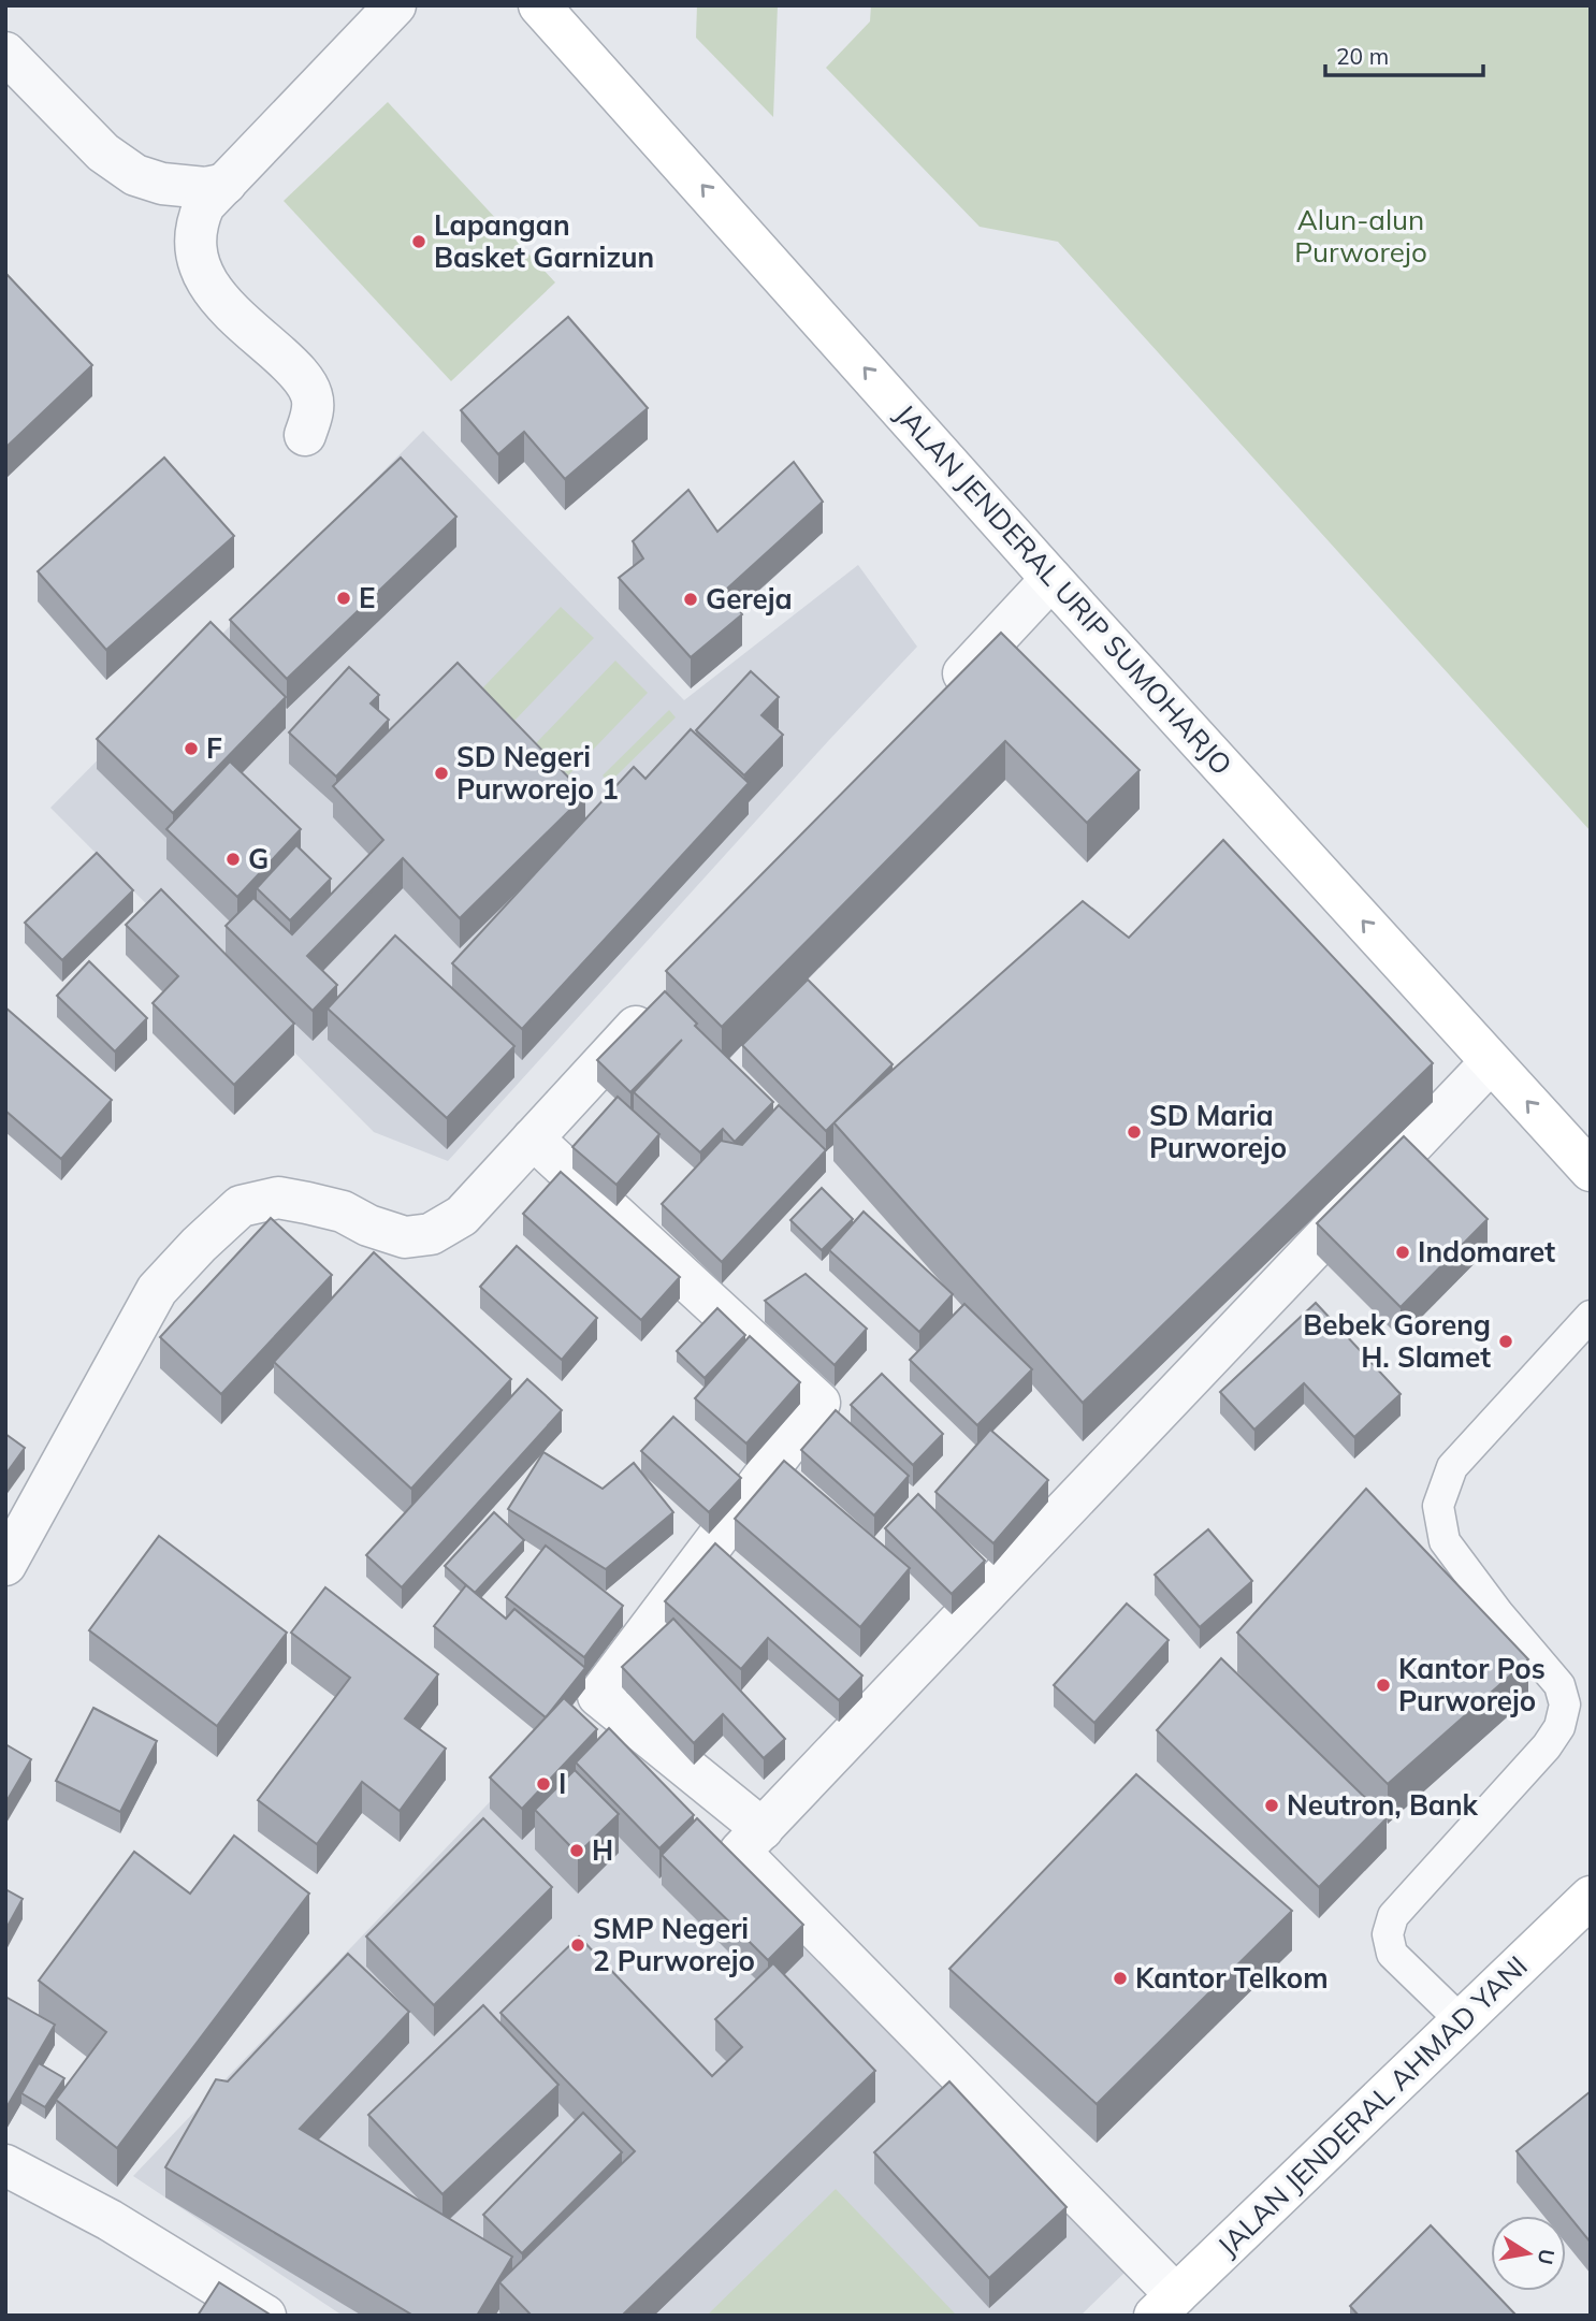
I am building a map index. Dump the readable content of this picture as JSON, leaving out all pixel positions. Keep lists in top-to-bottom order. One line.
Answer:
{"streets":{"main road":["JALAN JENDERAL URIP SUMOHARJO","JALAN JENDERAL AHMAD YANI"]},"one_way":["JALAN JENDERAL URIP SUMOHARJO"],"parks":["Alun-alun Purworejo"],"places":["Lapangan Basket Garnizun","E","Gereja","F","SD Negeri Purworejo 1","G","SD Maria Purworejo","Indomaret","Bebek Goreng H. Slamet","Kantor Pos Purworejo","I","Neutron, Bank","H","SMP Negeri 2 Purworejo","Kantor Telkom"],"scale_bar":"20 m","north":"right"}
